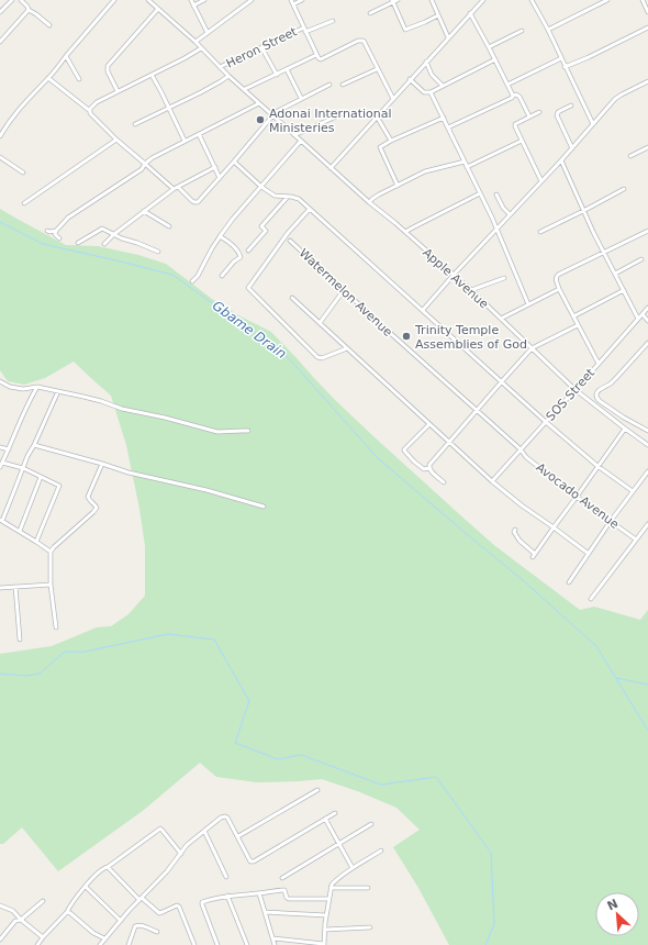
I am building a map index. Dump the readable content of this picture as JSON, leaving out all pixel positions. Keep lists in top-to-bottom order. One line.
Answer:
{"streets":{"street":["Heron Street","Apple Avenue","Watermelon Avenue","SOS Street","Avocado Avenue"]},"crossings":[["Heron Street","Apple Avenue"],["Apple Avenue","SOS Street"],["Watermelon Avenue","SOS Street"],["Watermelon Avenue","Avocado Avenue"],["SOS Street","Avocado Avenue"]],"water":["Gbame Drain"],"places":["Adonai International Ministeries","Trinity Temple Assemblies of God"],"north":"top left"}
